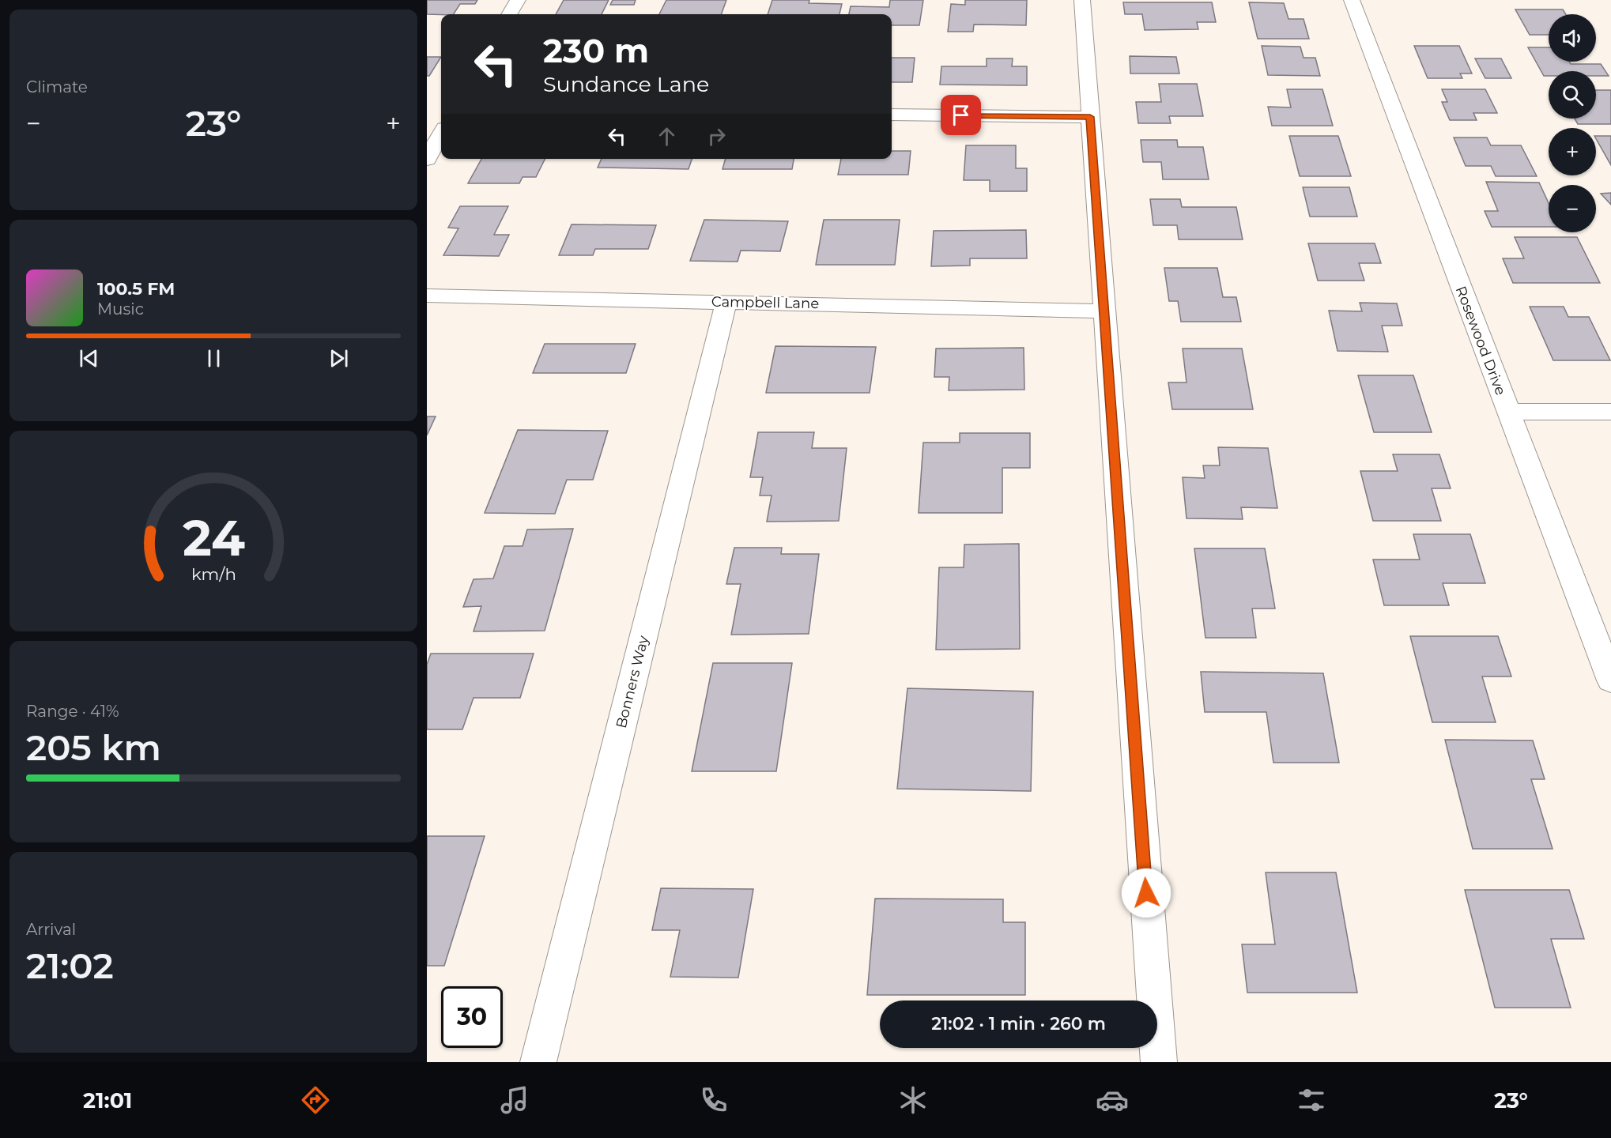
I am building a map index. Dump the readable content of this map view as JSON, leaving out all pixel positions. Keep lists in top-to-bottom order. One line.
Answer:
{"streets":{"street":["Campbell Lane","Rosewood Drive","Bonners Way"]},"crossings":[["Campbell Lane","Bonners Way"]],"page":{"tile":["Climate",["Range · 41%","205 km"],["Arrival","21:02"]],"map_buttons":["+","−"],"turn":["230 m","Sundance Lane"],"heat":["−","23°","+"],"song":["100.5 FM","Music"],"limit":"30","trip":"21:02 · 1 min · 260 m","tabs":["21:01","23°"],"gauge":["24","km/h"]}}
